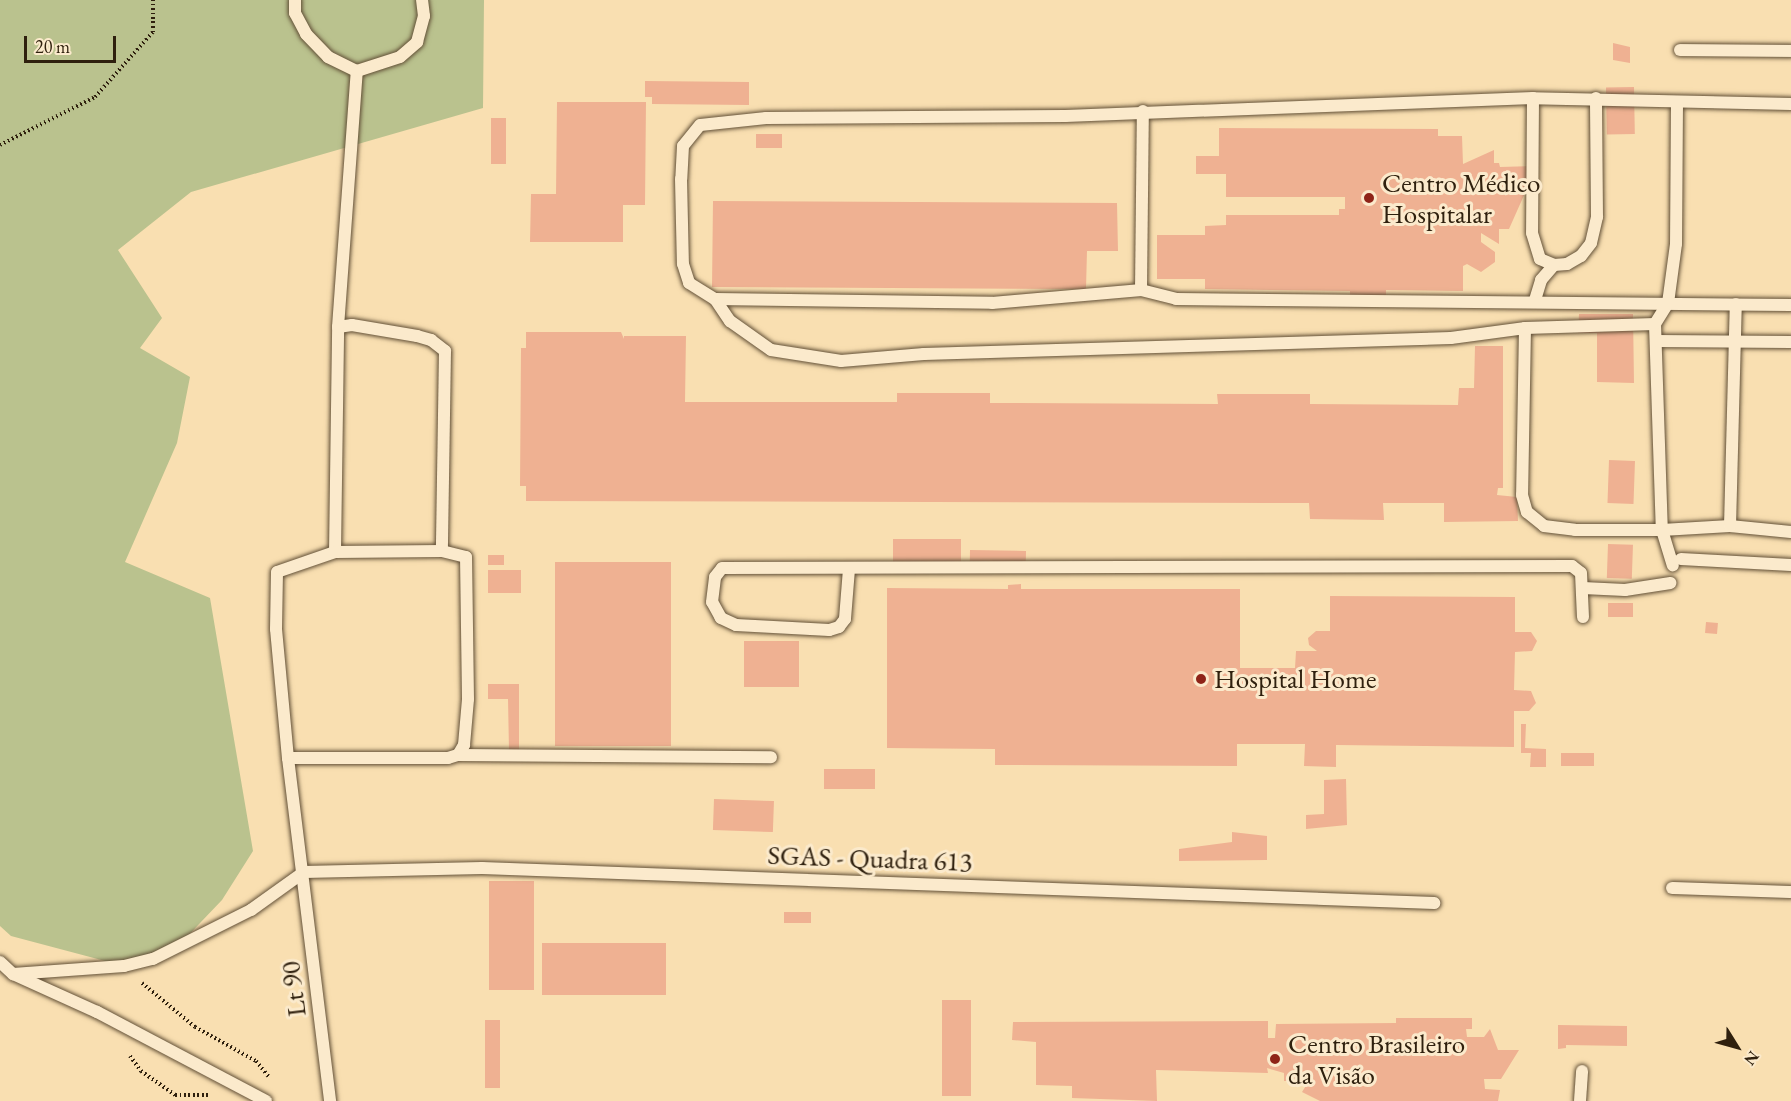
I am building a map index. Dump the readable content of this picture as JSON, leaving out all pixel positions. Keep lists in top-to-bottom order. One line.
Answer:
{"streets":{"lane":["SGAS - Quadra 613","Lt 90"]},"crossings":[["SGAS - Quadra 613","Lt 90"]],"places":["Centro Médico Hospitalar","Hospital Home","Centro Brasileiro da Visão"],"scale_bar":"20 m","north":"bottom right"}
